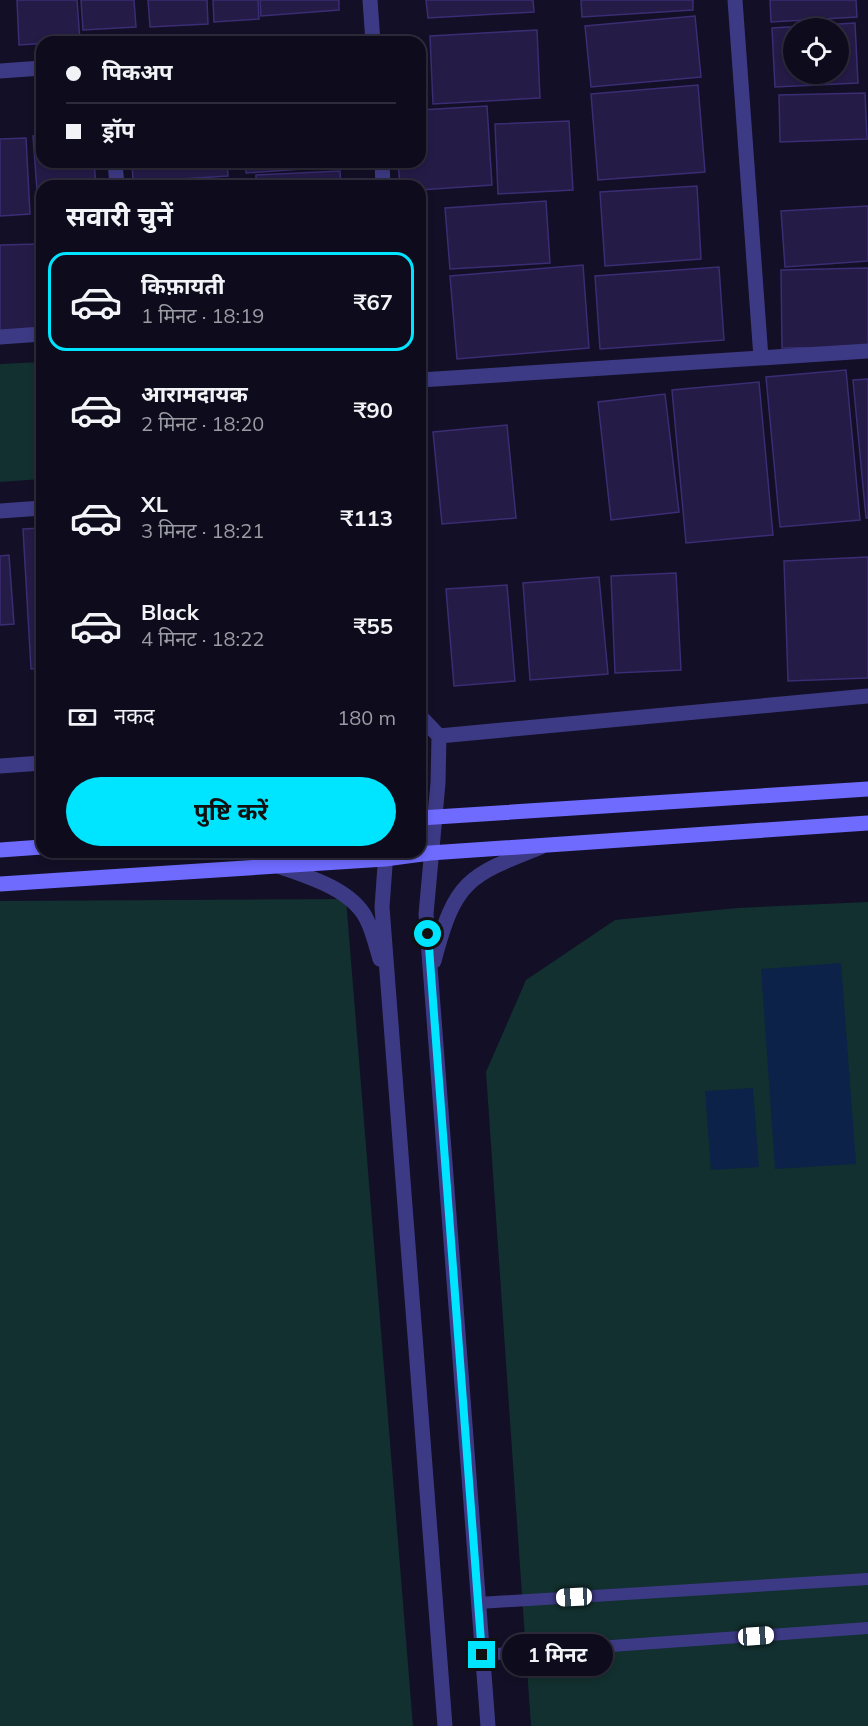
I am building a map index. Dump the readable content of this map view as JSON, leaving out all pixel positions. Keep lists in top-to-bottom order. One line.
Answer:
{"page":{"banner":["पिकअप","ड्रॉप"],"heading":"सवारी चुनें","list":[{"name":"किफ़ायती","note":"1 मिनट · 18:19","value":"₹67"},{"name":"आरामदायक","note":"2 मिनट · 18:20","value":"₹90"},{"name":"XL","note":"3 मिनट · 18:21","value":"₹113"},{"name":"Black","note":"4 मिनट · 18:22","value":"₹55"}],"pay":["नकद","180 m"],"buttons":"पुष्टि करें","bubble":"1 मिनट"}}
